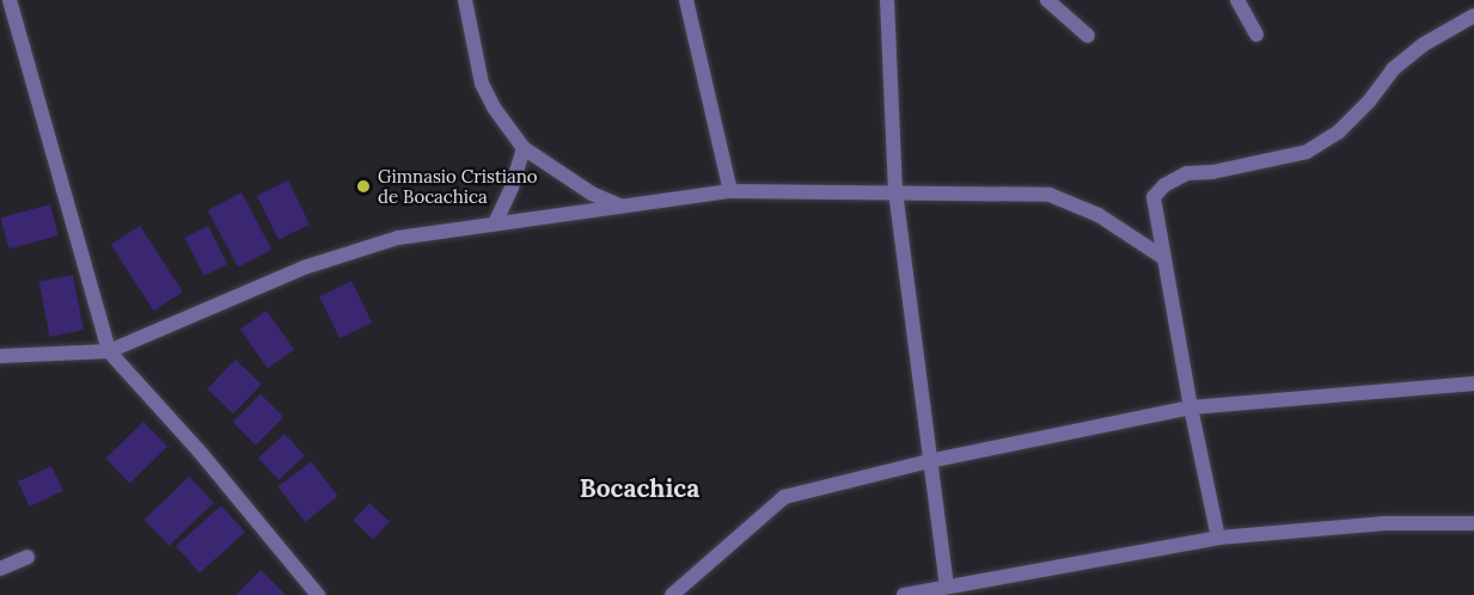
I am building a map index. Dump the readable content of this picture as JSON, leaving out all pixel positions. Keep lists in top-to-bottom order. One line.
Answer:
{"districts":["Bocachica"],"places":["Gimnasio Cristiano de Bocachica"]}
